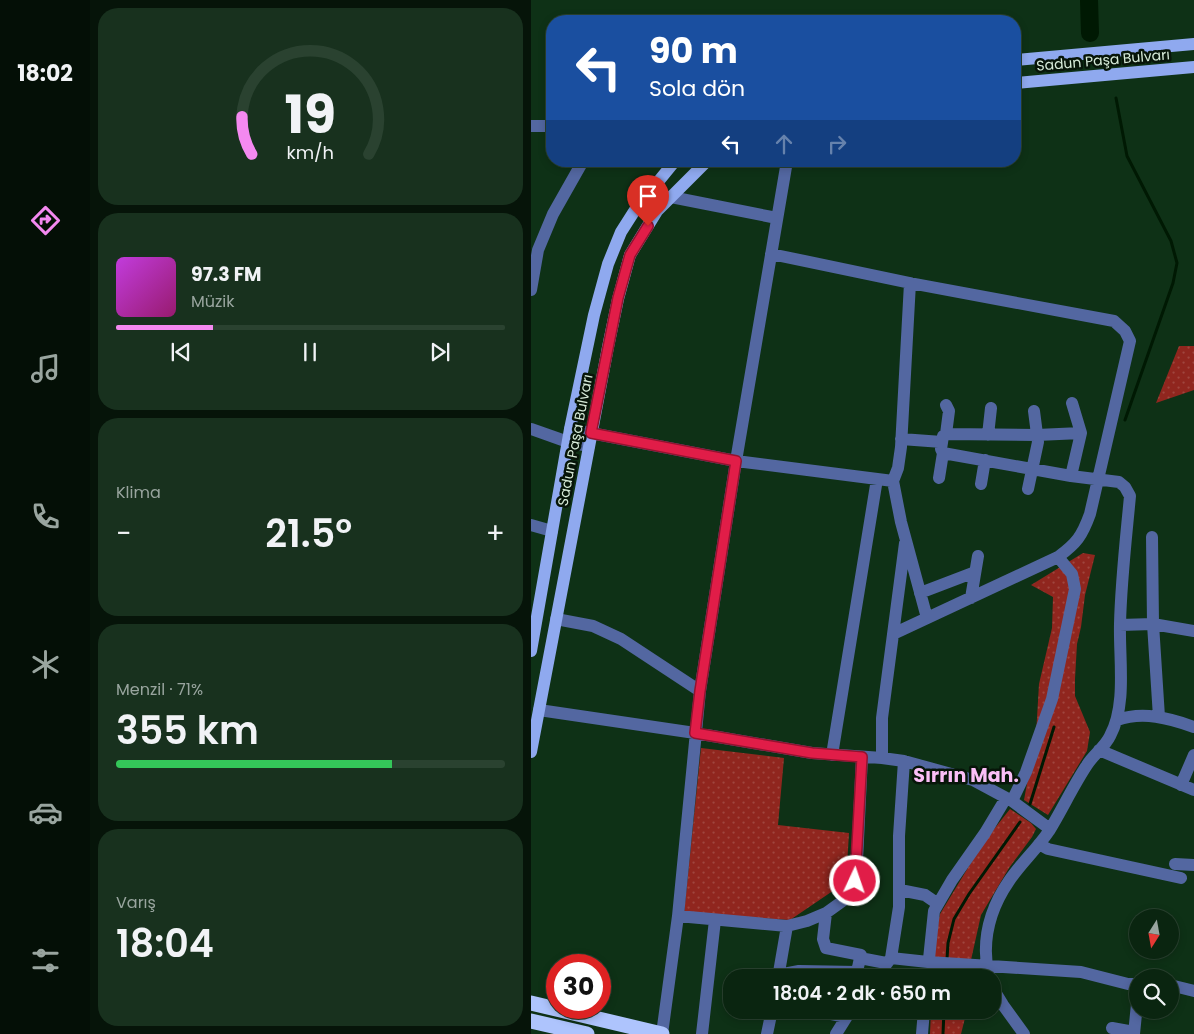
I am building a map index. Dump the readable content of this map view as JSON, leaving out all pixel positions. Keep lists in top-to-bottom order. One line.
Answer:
{"streets":{"main road":["Sadun Paşa Bulvarı"]},"districts":["Sırrın Mah."],"north":"bottom","page":{"tabs":"18:02","turn":["90 m","Sola dön"],"song":["97.3 FM","Müzik"],"tile":["Klima",["Menzil · 71%","355 km"],["Varış","18:04"]],"heat":["−","21.5°","+"],"limit":"30","trip":"18:04 · 2 dk · 650 m","gauge":["19","km/h"]}}
